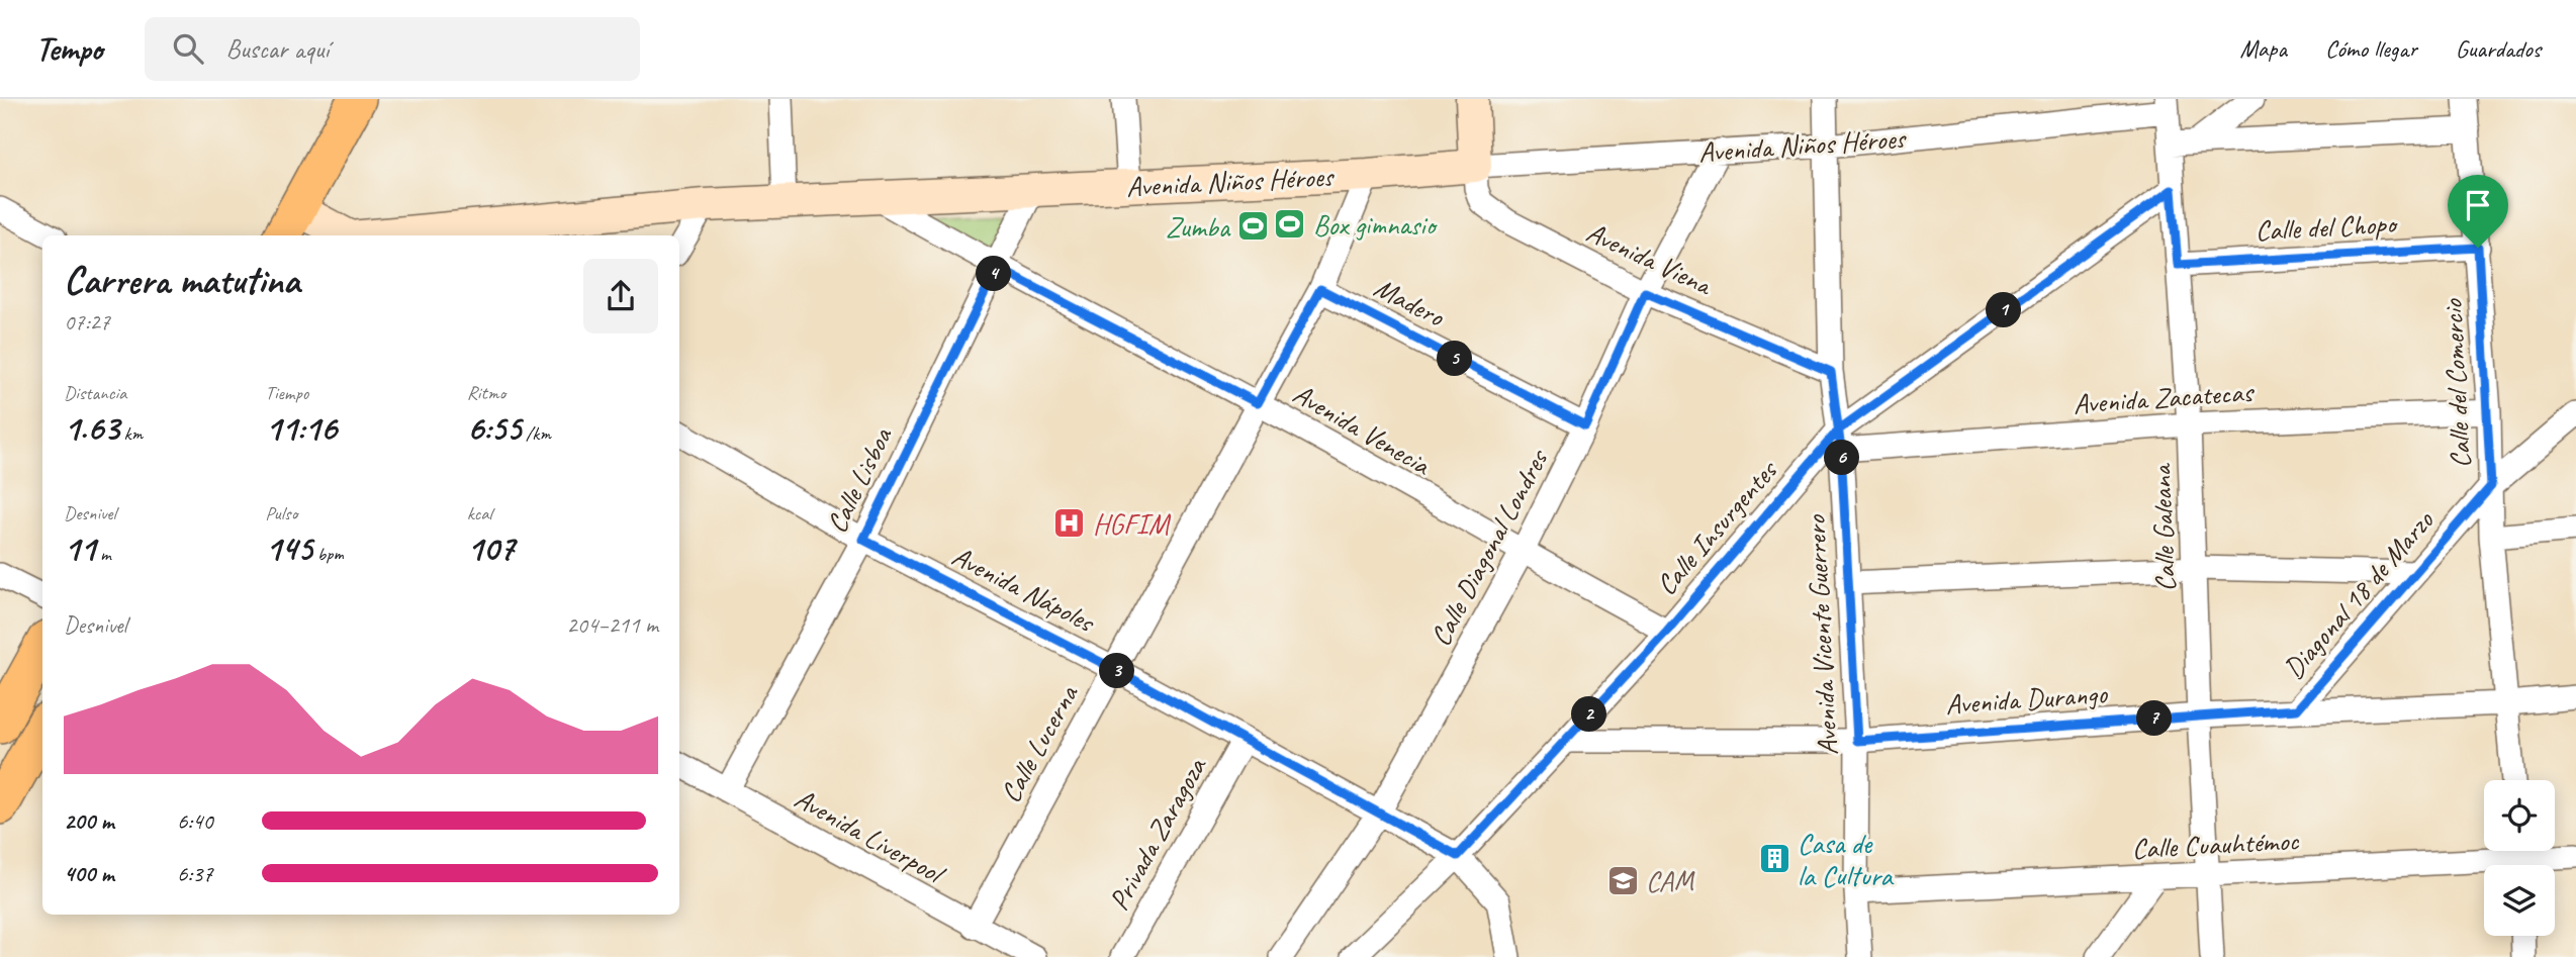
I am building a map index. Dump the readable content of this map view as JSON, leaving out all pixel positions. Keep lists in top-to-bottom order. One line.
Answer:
{"streets":{"street":["Avenida Niños Héroes","Calle del Chopo","Avenida Viena","Madero","Calle del Comercio","Avenida Zacatecas","Avenida Venecia","Calle Lisboa","Calle Insurgentes","Calle Galeana","Calle Diagonal Londres","Avenida Nápoles","Diagonal 18 de Marzo","Avenida Vicente Guerrero","Avenida Durango","Calle Lucerna","Privada Zaragoza","Avenida Liverpool","Calle Cuauhtémoc"]},"crossings":[["Avenida Niños Héroes","Avenida Viena"],["Avenida Niños Héroes","Avenida Venecia"],["Avenida Niños Héroes","Calle Lisboa"],["Avenida Niños Héroes","Calle Galeana"],["Avenida Niños Héroes","Calle Diagonal Londres"],["Avenida Niños Héroes","Avenida Vicente Guerrero"],["Avenida Niños Héroes","Calle Lucerna"],["Calle del Chopo","Calle del Comercio"],["Calle del Chopo","Calle Galeana"],["Avenida Viena","Calle Diagonal Londres"],["Avenida Viena","Avenida Vicente Guerrero"],["Madero","Calle Diagonal Londres"],["Madero","Calle Lucerna"],["Calle del Comercio","Avenida Zacatecas"],["Calle del Comercio","Diagonal 18 de Marzo"],["Calle del Comercio","Avenida Durango"],["Avenida Zacatecas","Calle Insurgentes"],["Avenida Zacatecas","Calle Galeana"],["Avenida Zacatecas","Avenida Vicente Guerrero"],["Avenida Venecia","Calle Lisboa"],["Avenida Venecia","Calle Insurgentes"],["Avenida Venecia","Calle Diagonal Londres"],["Avenida Venecia","Calle Lucerna"],["Calle Lisboa","Avenida Nápoles"],["Calle Lisboa","Avenida Liverpool"],["Calle Insurgentes","Calle Galeana"],["Calle Insurgentes","Avenida Nápoles"],["Calle Insurgentes","Avenida Vicente Guerrero"],["Calle Insurgentes","Avenida Durango"],["Calle Galeana","Avenida Durango"],["Calle Galeana","Calle Cuauhtémoc"],["Calle Diagonal Londres","Avenida Nápoles"],["Avenida Nápoles","Calle Lucerna"],["Avenida Nápoles","Privada Zaragoza"],["Diagonal 18 de Marzo","Avenida Durango"],["Avenida Vicente Guerrero","Avenida Durango"],["Avenida Vicente Guerrero","Calle Cuauhtémoc"],["Calle Lucerna","Avenida Liverpool"]],"places":{"sports":["Box gimnasio","Zumba"],"hospital":["HGFIM"],"building":["Casa de la Cultura"],"school or university":["CAM"]},"page":{"header":"Tempo","search":"Buscar aquí","nav":["Mapa","Cómo llegar","Guardados"],"heading":["Carrera matutina","07:27"],"pins":["4","1","5","6","3","2","7"],"stats":[["Distancia","1.63 km"],["Tiempo","11:16"],["Ritmo","6:55 /km"],["Desnivel","11 m"],["Pulso","145 bpm"],["kcal","107"]],"chart":["Desnivel","204–211 m"],"list":[{"name":"200 m","note":"6:40"},{"name":"400 m","note":"6:37"}]}}
